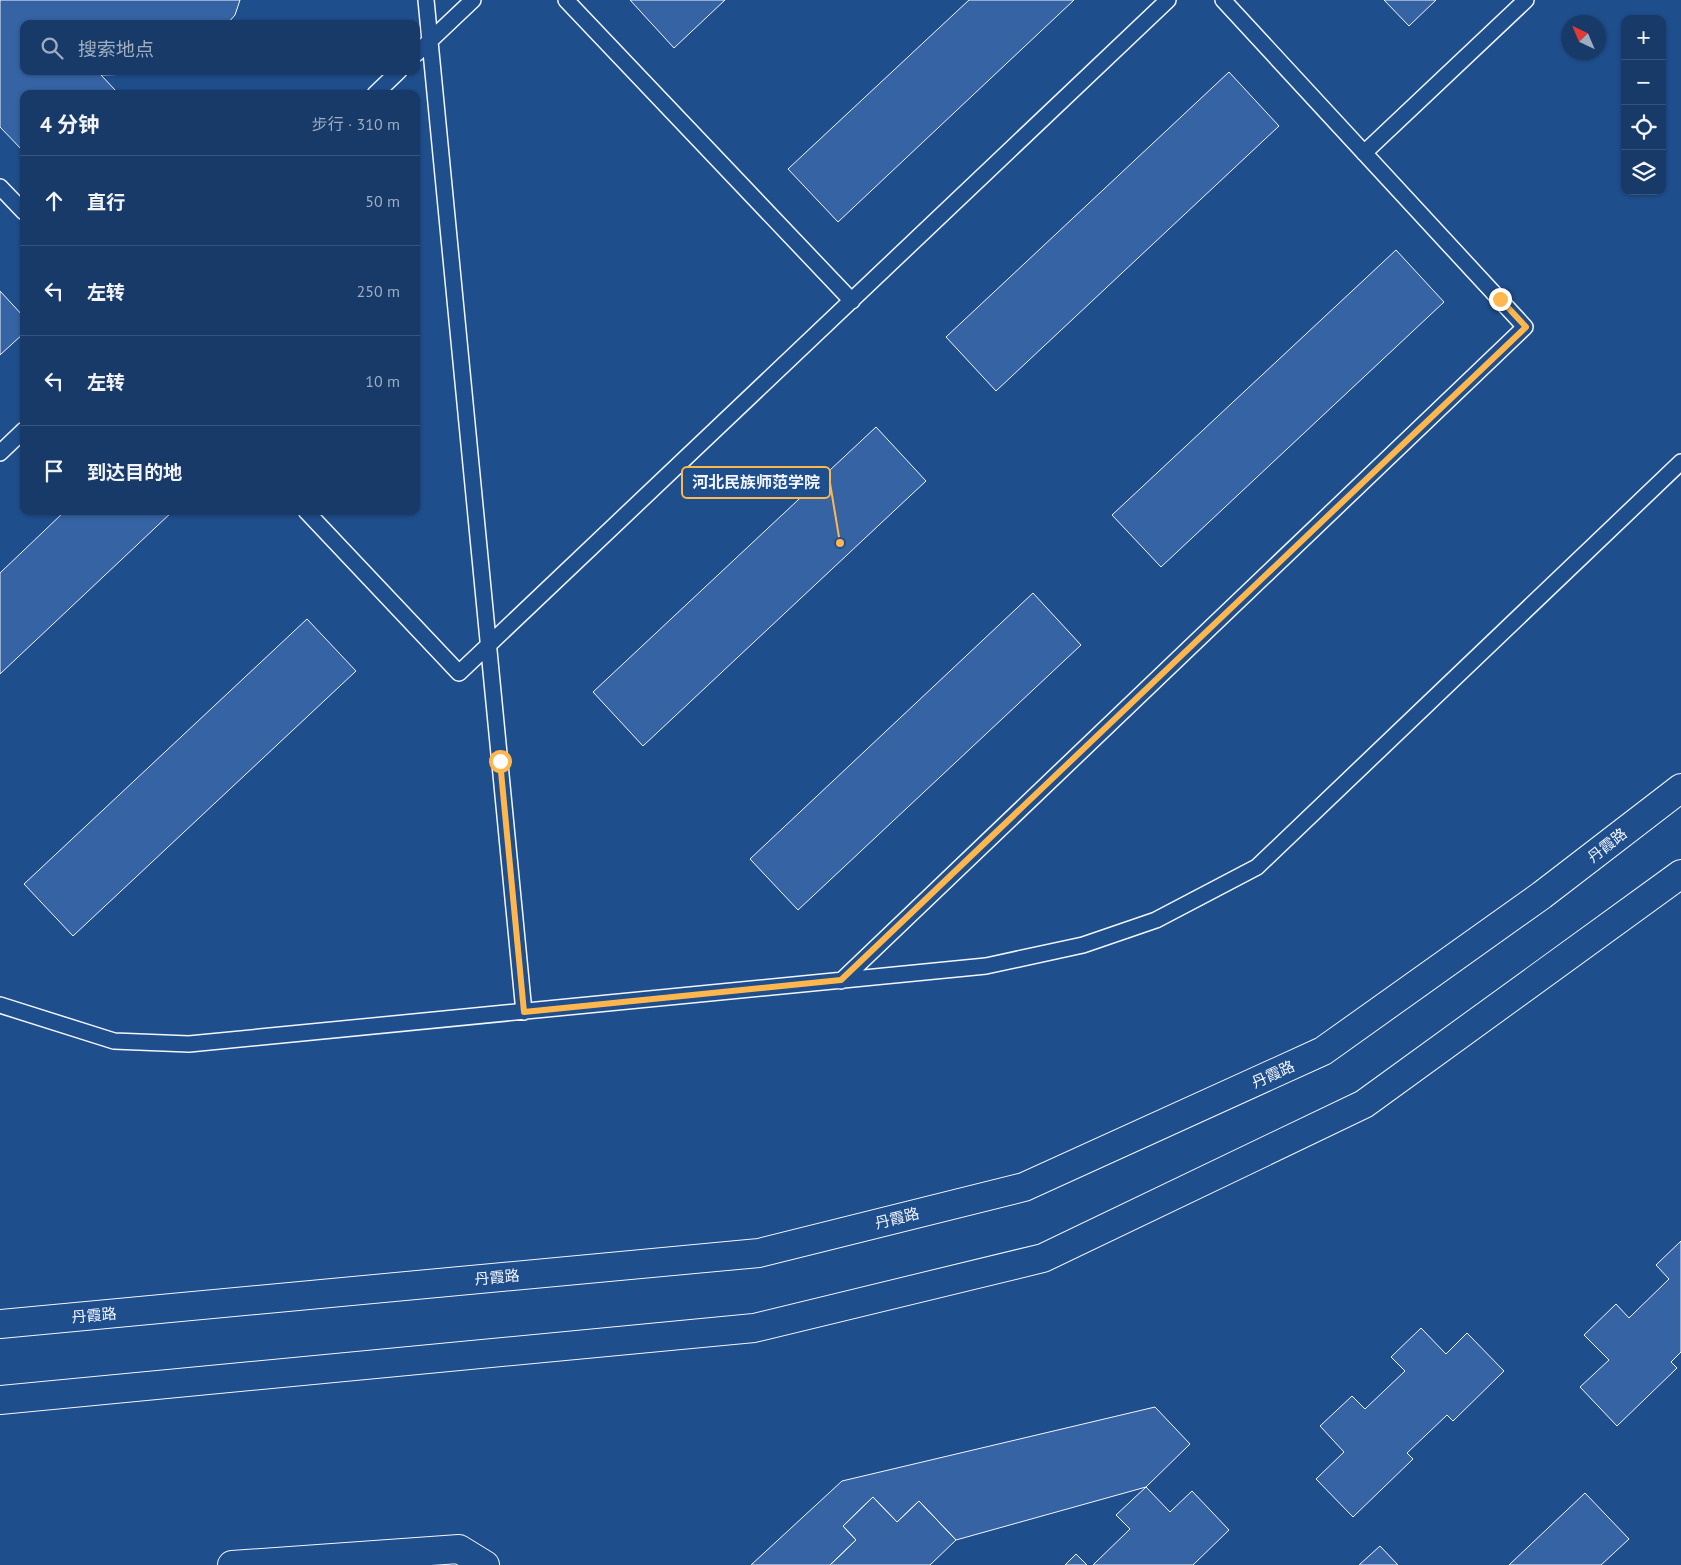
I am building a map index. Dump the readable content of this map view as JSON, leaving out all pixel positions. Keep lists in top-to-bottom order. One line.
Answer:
{"streets":{"main road":["丹霞路"]},"places":["河北民族师范学院"],"north":"top left","page":{"map_buttons":["+","−"],"search":"搜索地点","heading":["4 分钟","步行 · 310 m"],"list":[["直行","50 m"],["左转","250 m"],["左转","10 m"],"到达目的地"]}}
